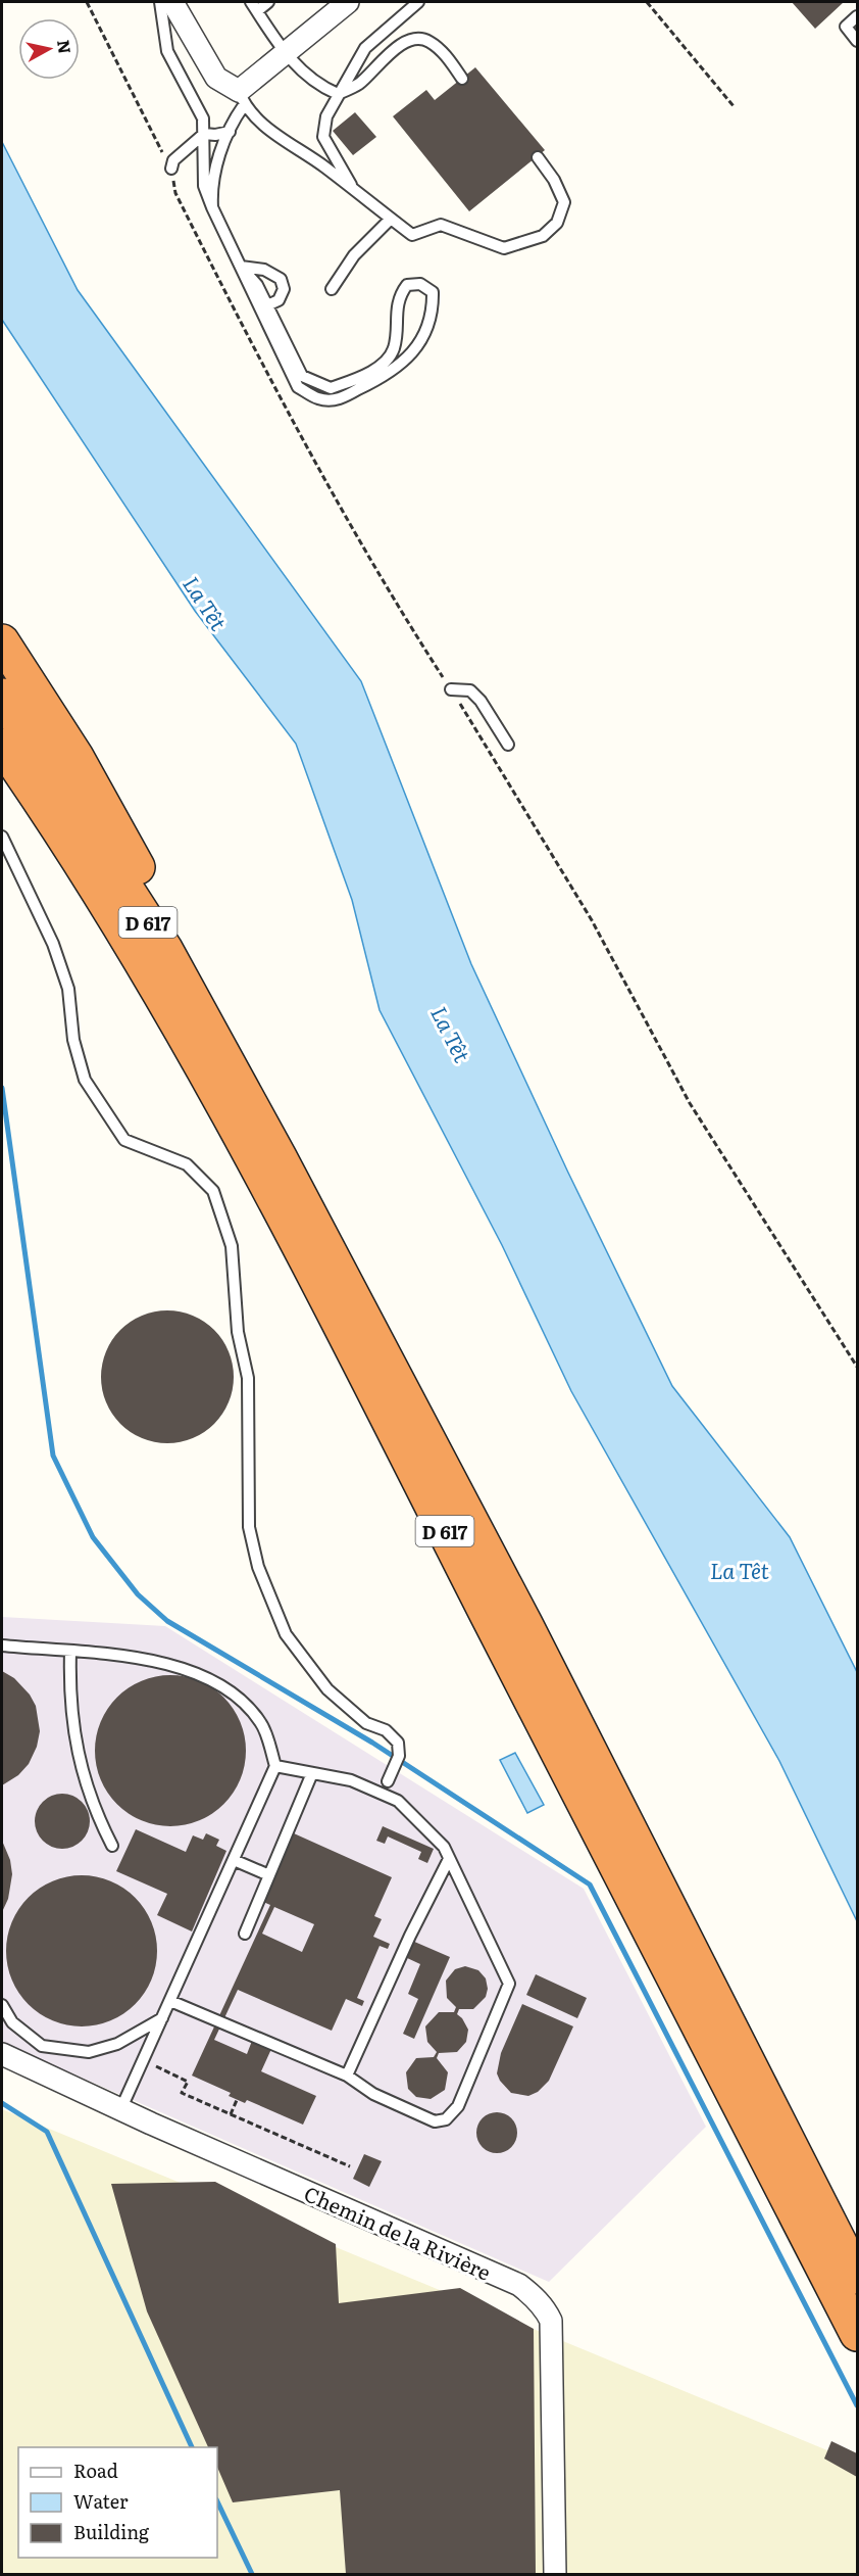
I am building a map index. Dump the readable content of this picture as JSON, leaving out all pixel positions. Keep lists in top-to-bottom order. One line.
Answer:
{"streets":{"highway":["D 617"],"street":["Chemin de la Rivière"]},"water":["La Têt"],"legend":["Road","Water","Building"],"north":"right"}
